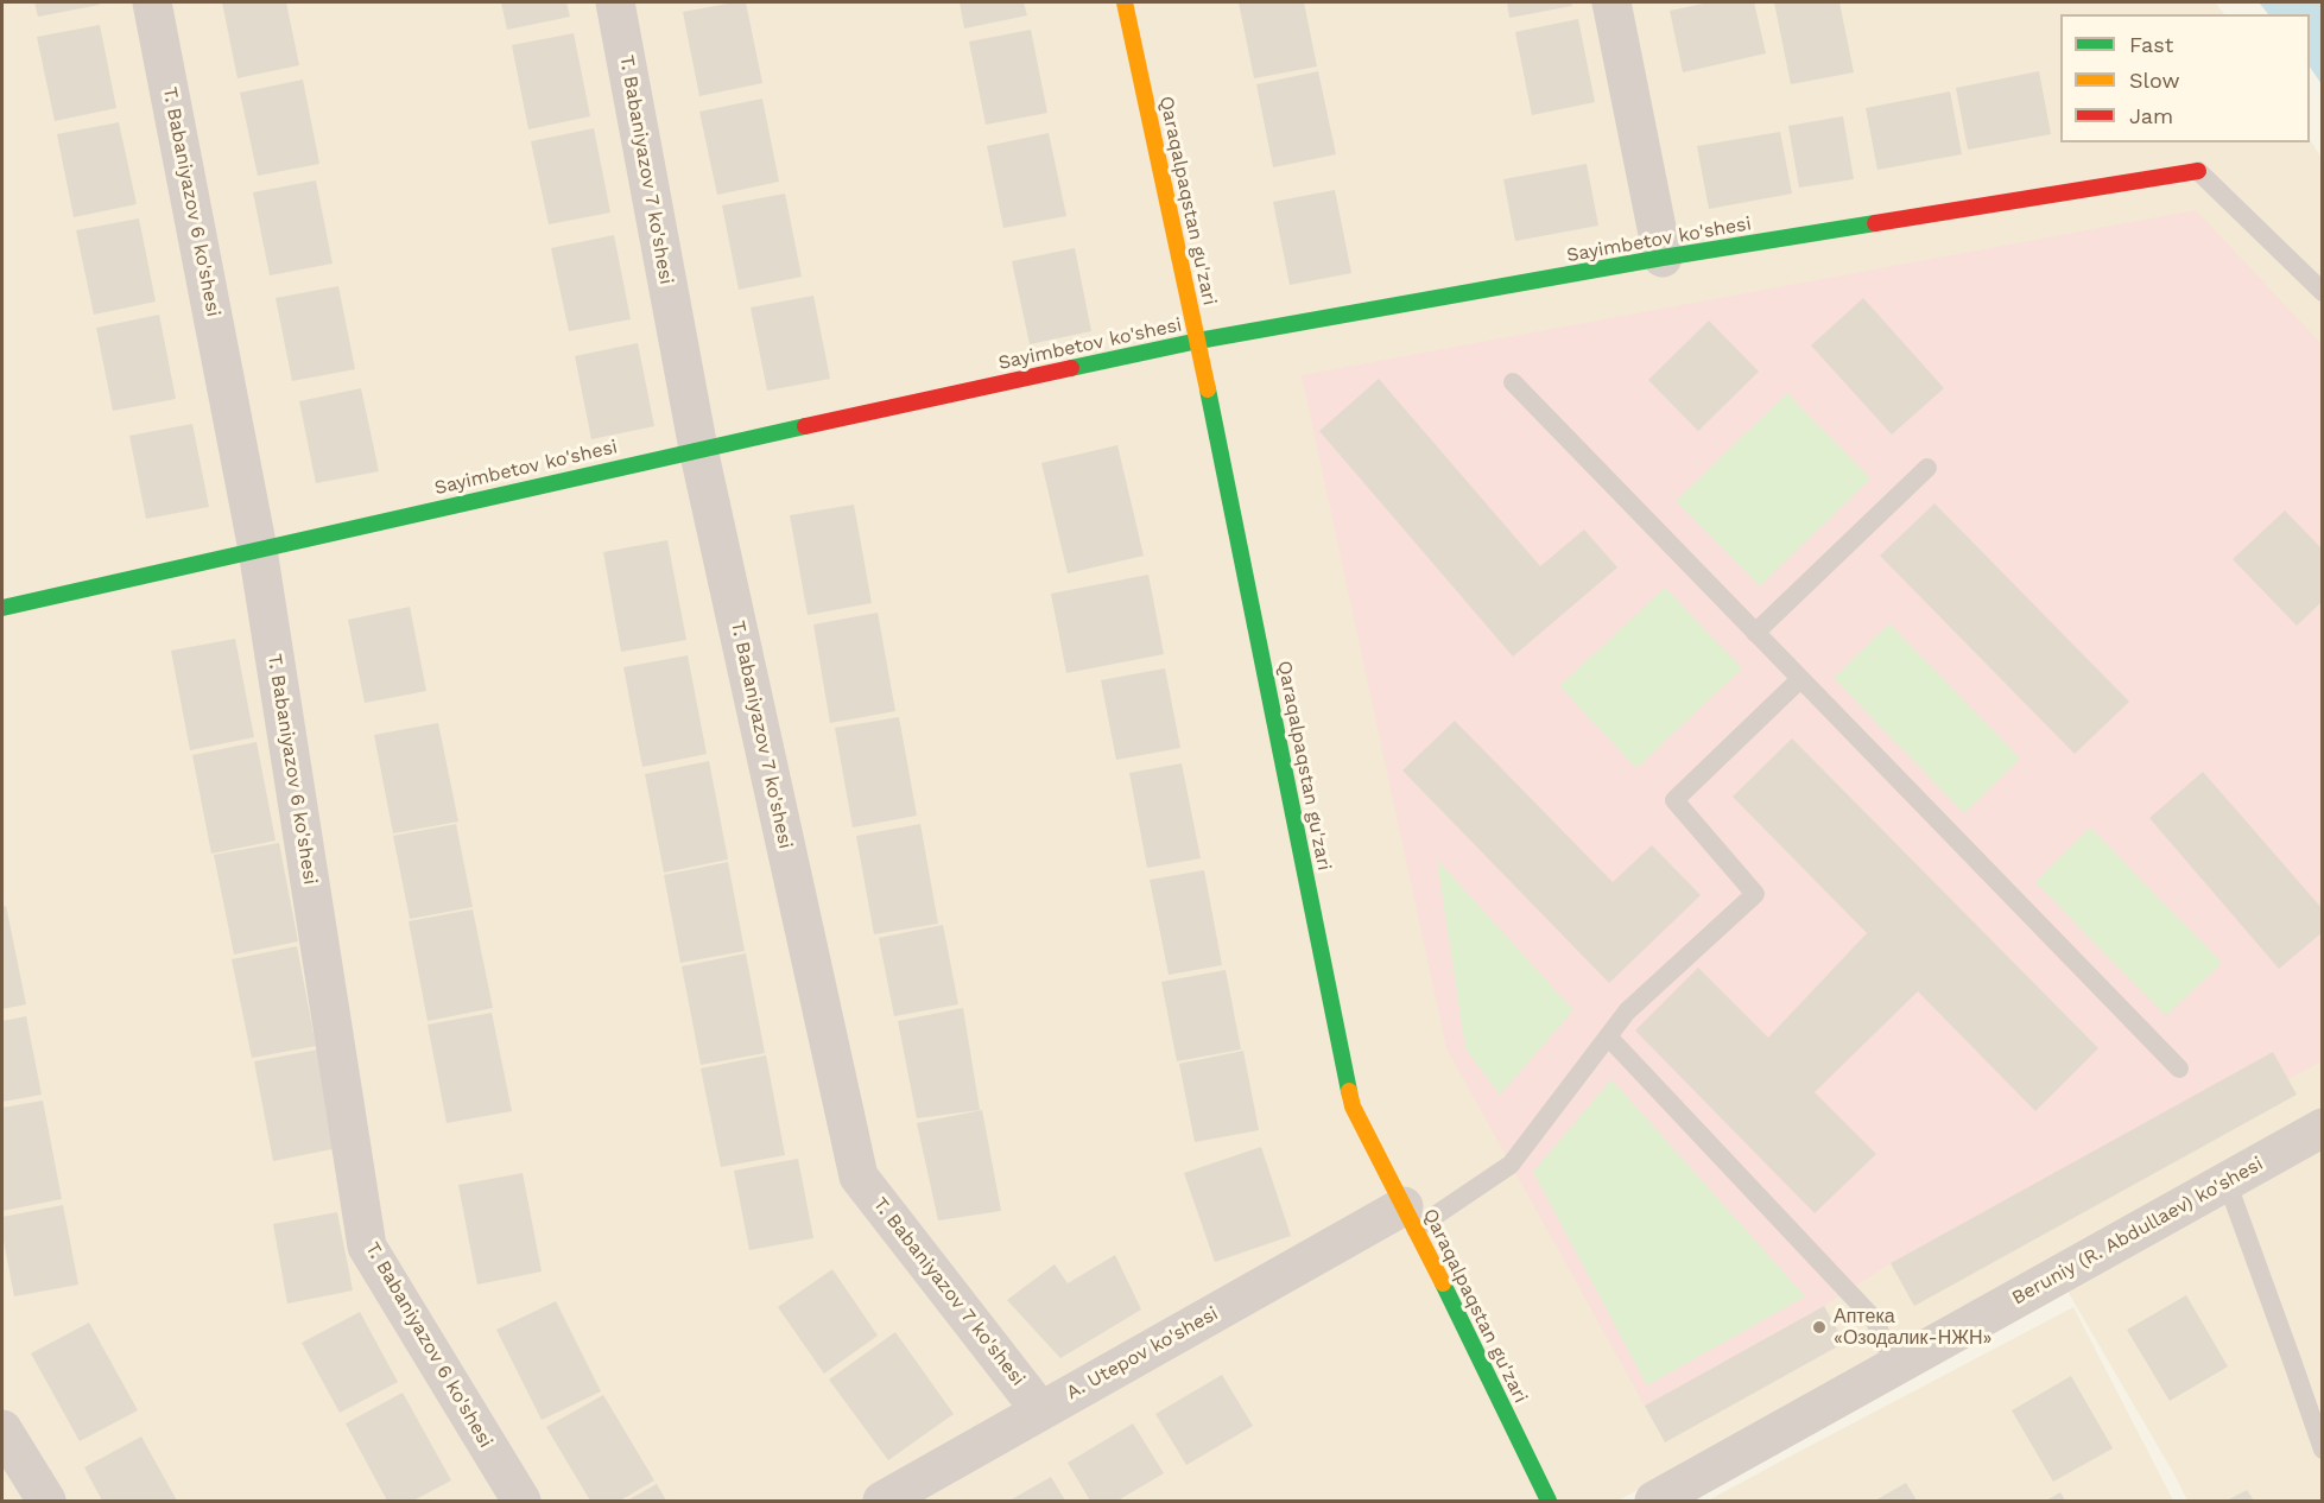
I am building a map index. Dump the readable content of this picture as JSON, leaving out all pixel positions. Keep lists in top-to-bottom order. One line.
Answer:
{"streets":{"street":["T. Babaniyazov 7 ko'shesi","Qaraqalpaqstan gu'zari","T. Babaniyazov 6 ko'shesi","Sayimbetov ko'shesi","Beruniy (R. Abdullaev) ko'shesi","A. Utepov ko'shesi"]},"crossings":[["T. Babaniyazov 7 ko'shesi","Sayimbetov ko'shesi"],["T. Babaniyazov 7 ko'shesi","A. Utepov ko'shesi"],["Qaraqalpaqstan gu'zari","Sayimbetov ko'shesi"],["Qaraqalpaqstan gu'zari","A. Utepov ko'shesi"],["T. Babaniyazov 6 ko'shesi","Sayimbetov ko'shesi"]],"places":["Аптека «Озодалик-НЖН»"],"legend":["Fast","Slow","Jam"]}
